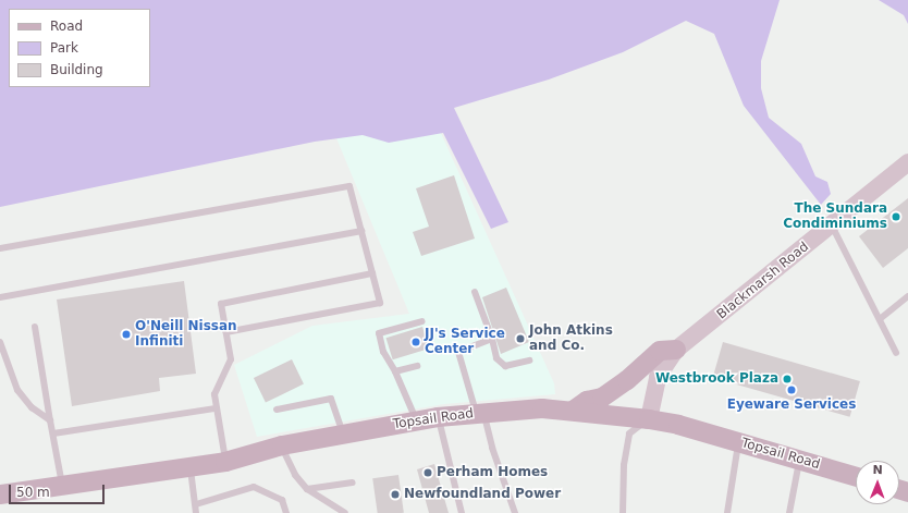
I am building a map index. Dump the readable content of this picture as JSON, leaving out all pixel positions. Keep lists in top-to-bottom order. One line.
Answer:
{"streets":{"main road":["Blackmarsh Road","Topsail Road"]},"crossings":[["Blackmarsh Road","Topsail Road"]],"places":["The Sundara Condiminiums","O'Neill Nissan Infiniti","John Atkins and Co.","JJ's Service Center","Westbrook Plaza","Eyeware Services","Perham Homes","Newfoundland Power"],"legend":["Road","Park","Building"],"scale_bar":"50 m","north":"top"}
